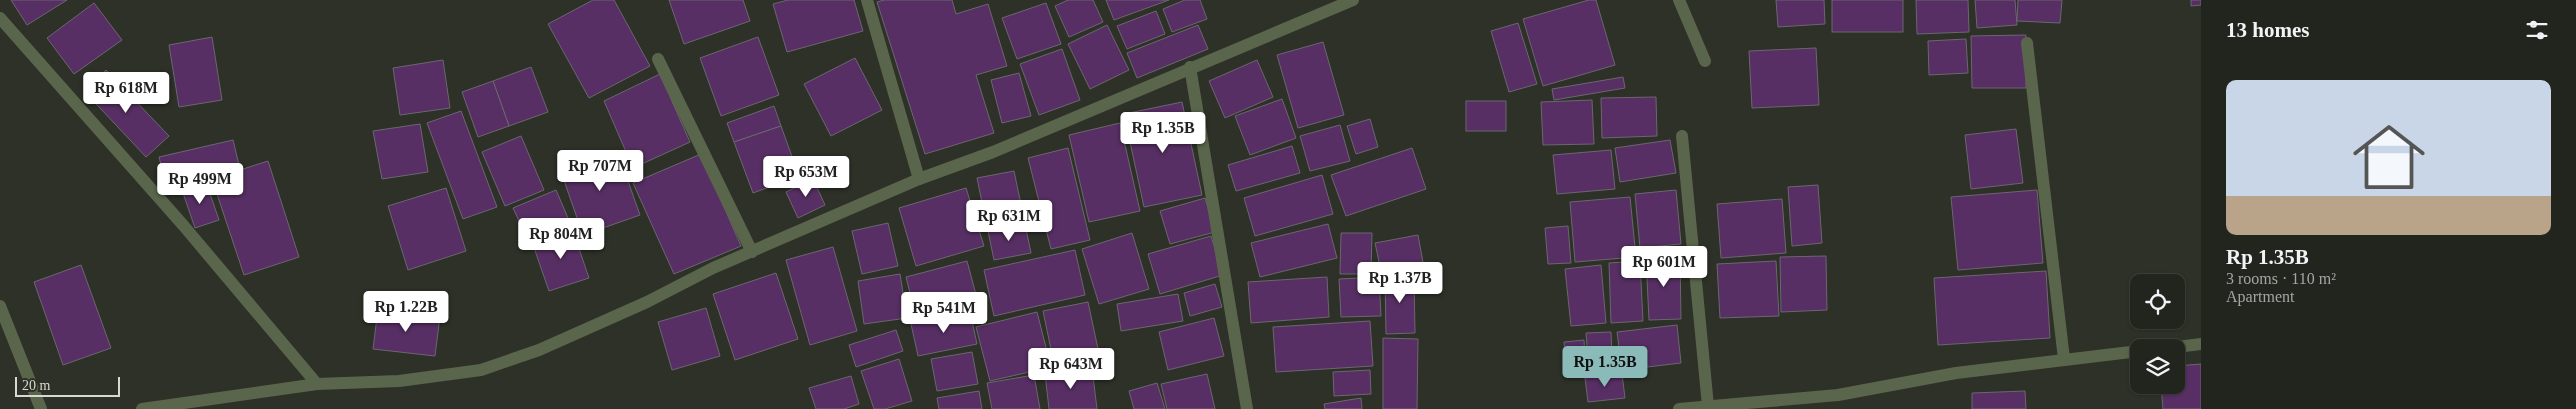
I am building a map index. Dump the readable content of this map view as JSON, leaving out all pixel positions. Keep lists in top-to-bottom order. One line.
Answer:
{"scale_bar":"20 m","page":{"heading":"13 homes","list":[{"name":"Rp 1.35B","note":"3 rooms · 110 m² · Apartment"}],"price":["Rp 618M","Rp 1.35B","Rp 707M","Rp 653M","Rp 499M","Rp 631M","Rp 804M","Rp 601M","Rp 1.37B","Rp 1.22B","Rp 541M","Rp 1.35B","Rp 643M"],"scale":"20 m"}}
